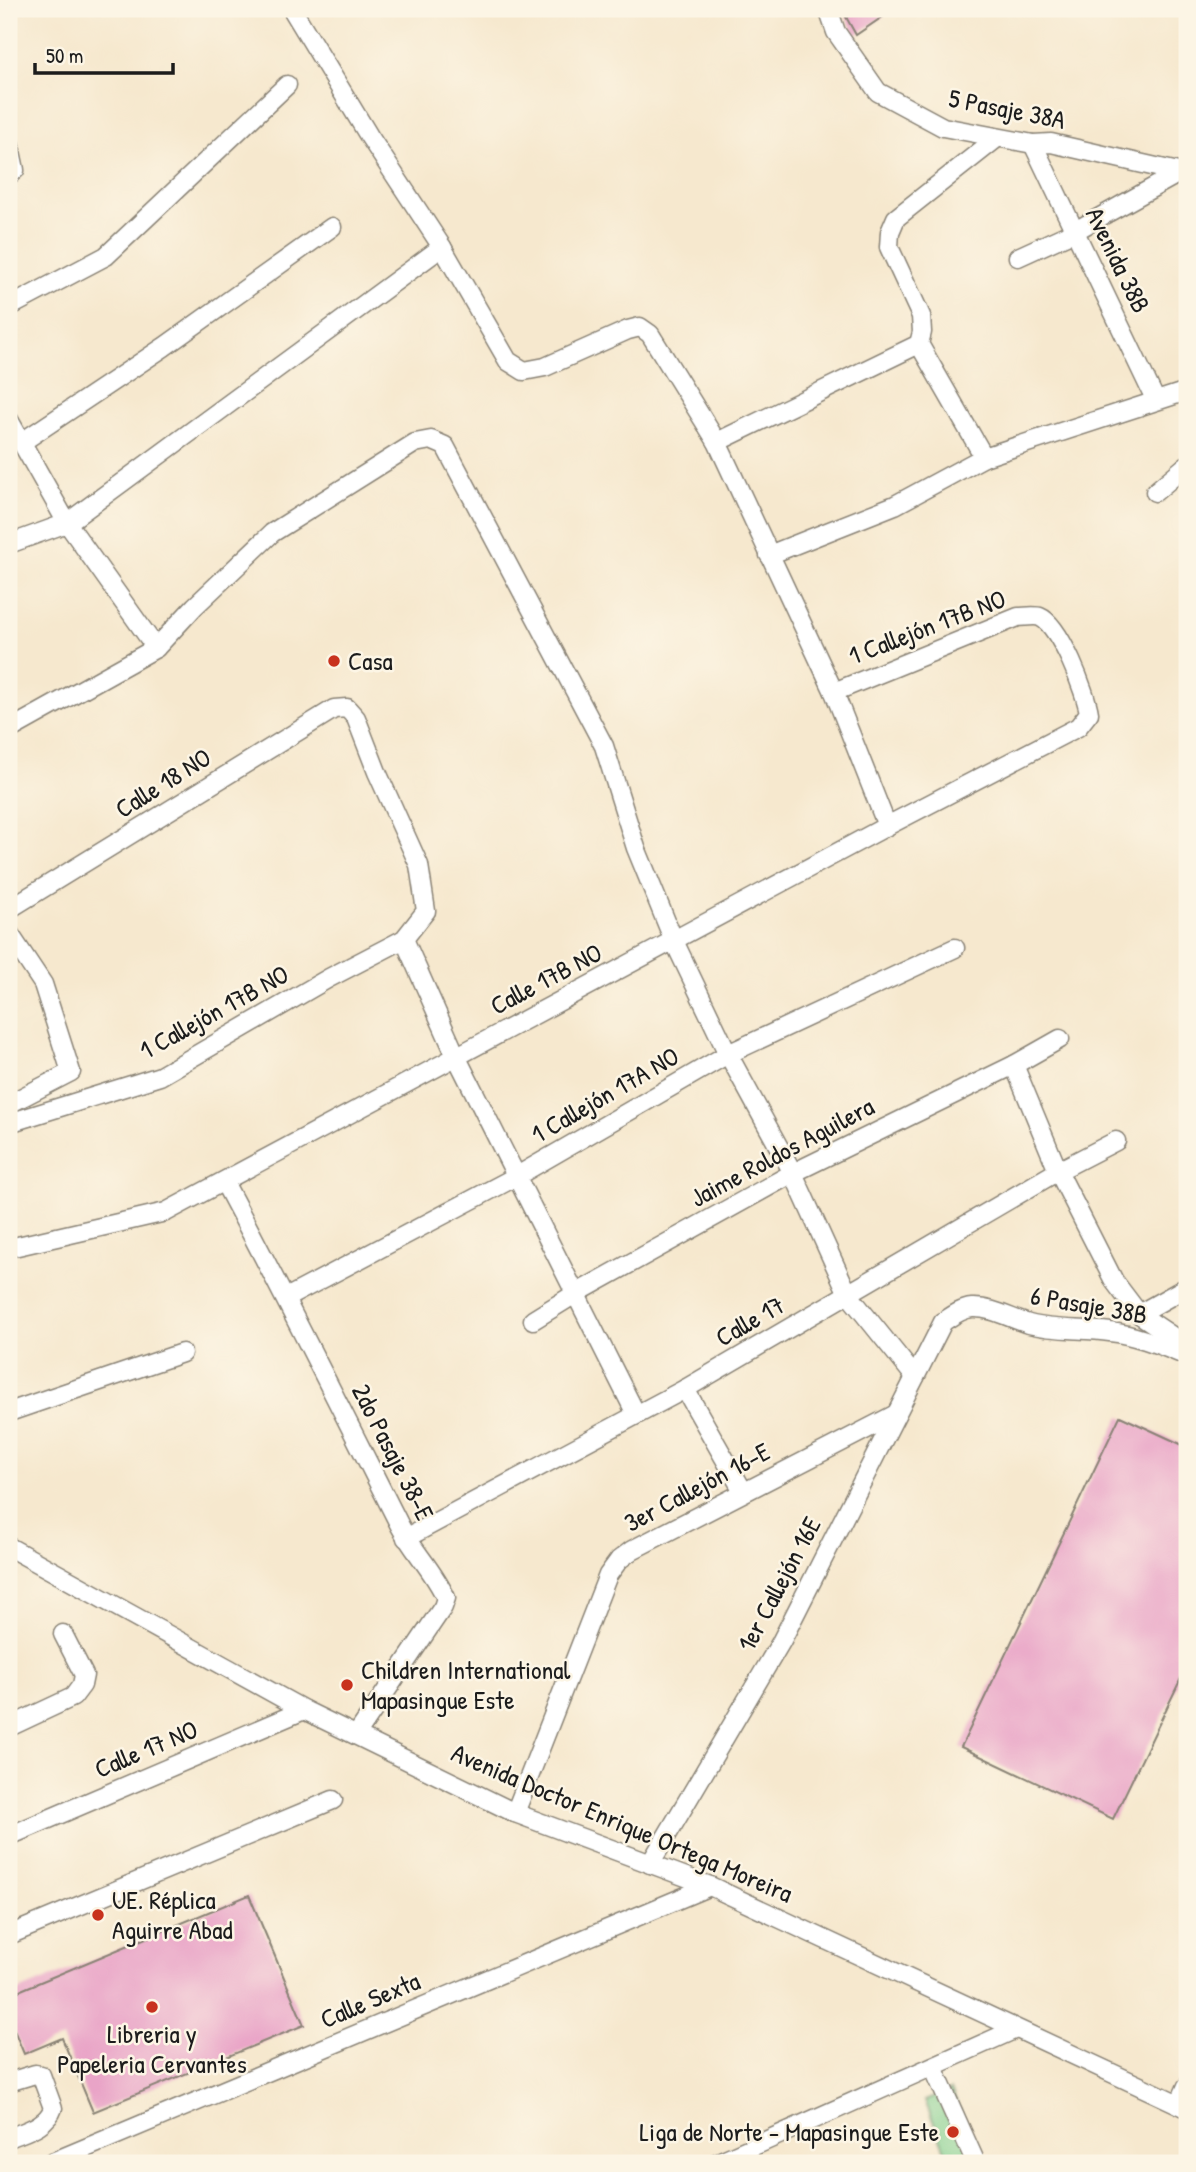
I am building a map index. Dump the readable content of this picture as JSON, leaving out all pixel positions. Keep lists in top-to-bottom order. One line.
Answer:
{"streets":{"street":["5 Pasaje 38A","Avenida 38B","1 Callejón 17B NO","Calle 18 NO","Calle 17B NO","1 Callejón 17A NO","Jaime Roldos Aguilera","6 Pasaje 38B","Calle 17","2do Pasaje 38-E","3er Callejón 16-E","1er Callejón 16E","Calle 17 NO","Avenida Doctor Enrique Ortega Moreira","Calle Sexta"]},"crossings":[["5 Pasaje 38A","Avenida 38B"],["1 Callejón 17B NO","Calle 18 NO"],["1 Callejón 17B NO","Calle 17B NO"],["Calle 17B NO","2do Pasaje 38-E"],["1 Callejón 17A NO","2do Pasaje 38-E"],["6 Pasaje 38B","1er Callejón 16E"],["Calle 17","2do Pasaje 38-E"],["2do Pasaje 38-E","Avenida Doctor Enrique Ortega Moreira"],["3er Callejón 16-E","1er Callejón 16E"],["3er Callejón 16-E","Avenida Doctor Enrique Ortega Moreira"],["1er Callejón 16E","Avenida Doctor Enrique Ortega Moreira"],["Calle 17 NO","Avenida Doctor Enrique Ortega Moreira"],["Avenida Doctor Enrique Ortega Moreira","Calle Sexta"]],"places":["Casa","Children International Mapasingue Este","UE. Réplica Aguirre Abad","Libreria y Papeleria Cervantes","Liga de Norte - Mapasingue Este"],"scale_bar":"50 m"}
